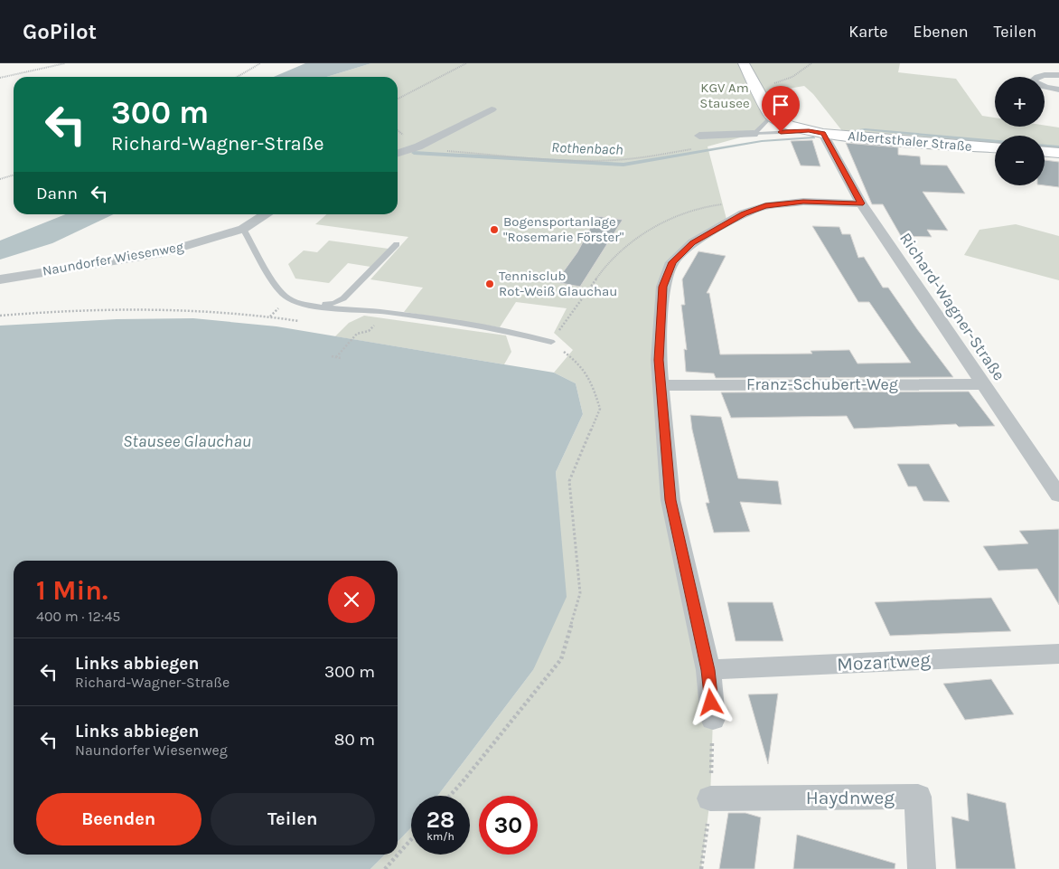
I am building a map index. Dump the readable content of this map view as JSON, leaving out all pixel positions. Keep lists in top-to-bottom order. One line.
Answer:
{"streets":{"street":["Albertsthaler Straße","Naundorfer Wiesenweg","Richard-Wagner-Straße","Franz-Schubert-Weg","Mozartweg","Haydnweg"]},"crossings":[["Albertsthaler Straße","Richard-Wagner-Straße"],["Richard-Wagner-Straße","Franz-Schubert-Weg"]],"water":["Rothenbach","Stausee Glauchau"],"parks":["KGV Am Stausee"],"places":["Bogensportanlage \"Rosemarie Förster\"","Tennisclub Rot-Weiß Glauchau"],"page":{"header":"GoPilot","nav":["Karte","Ebenen","Teilen"],"map_buttons":["+","−"],"turn":["300 m","Richard-Wagner-Straße"],"then":"Dann","heading":["1 Min.","400 m · 12:45"],"list":[{"name":"Links abbiegen","note":"Richard-Wagner-Straße","value":"300 m"},{"name":"Links abbiegen","note":"Naundorfer Wiesenweg","value":"80 m"}],"buttons":["Beenden","Teilen"],"speed":"28 km/h","limit":"30"}}
